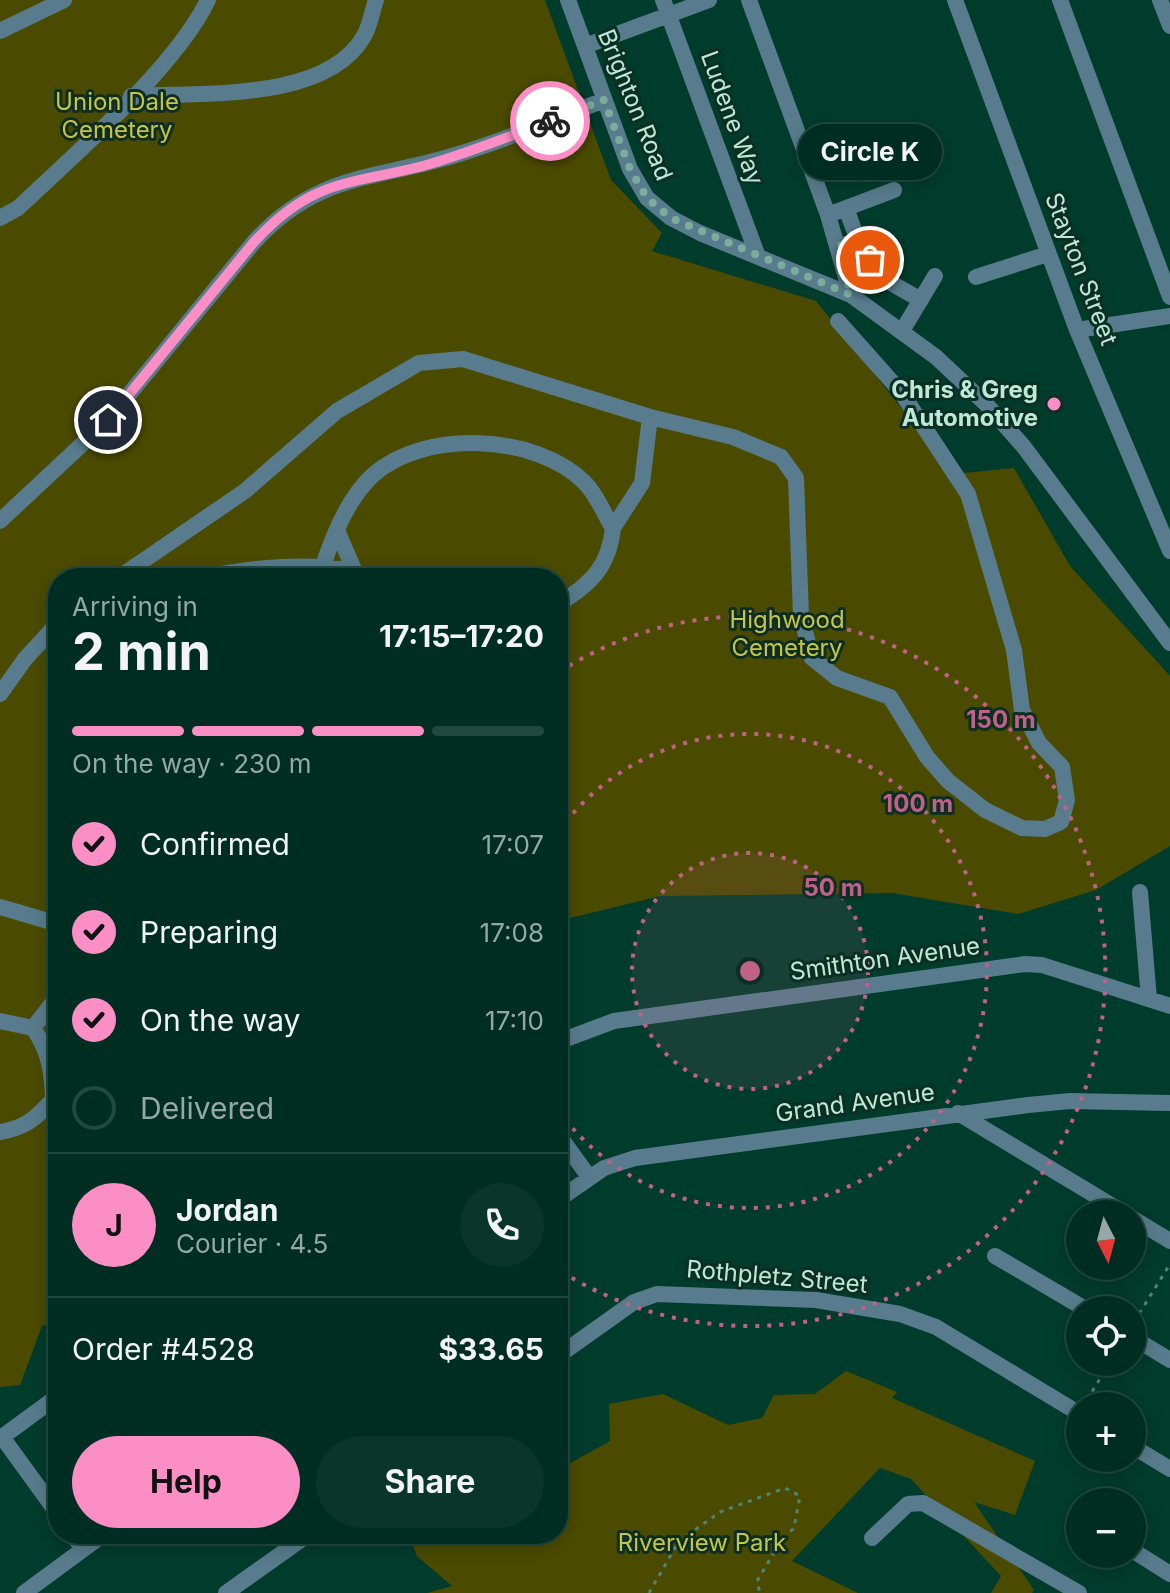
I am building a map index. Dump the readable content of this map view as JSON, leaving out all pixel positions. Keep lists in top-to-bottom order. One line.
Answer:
{"streets":{"street":["Brighton Road","Ludene Way","Stayton Street","Smithton Avenue","Grand Avenue","Rothpletz Street"]},"crossings":[["Brighton Road","Ludene Way"]],"parks":["Union Dale Cemetery","Highwood Cemetery","Riverview Park"],"places":["Circle K","Chris & Greg Automotive"],"north":"bottom","page":{"bubble":"Circle K","heading":["2 min","Arriving in","17:15–17:20"],"panel":["Jordan","Courier · 4.5","Order #4528","$33.65"],"bar":"On the way · 230 m","list":[["Confirmed","17:07"],["Preparing","17:08"],["On the way","17:10"],"Delivered"],"round":"J","map_buttons":["+","−"],"buttons":["Help","Share"]},"rings":["150 m","100 m","50 m"]}
